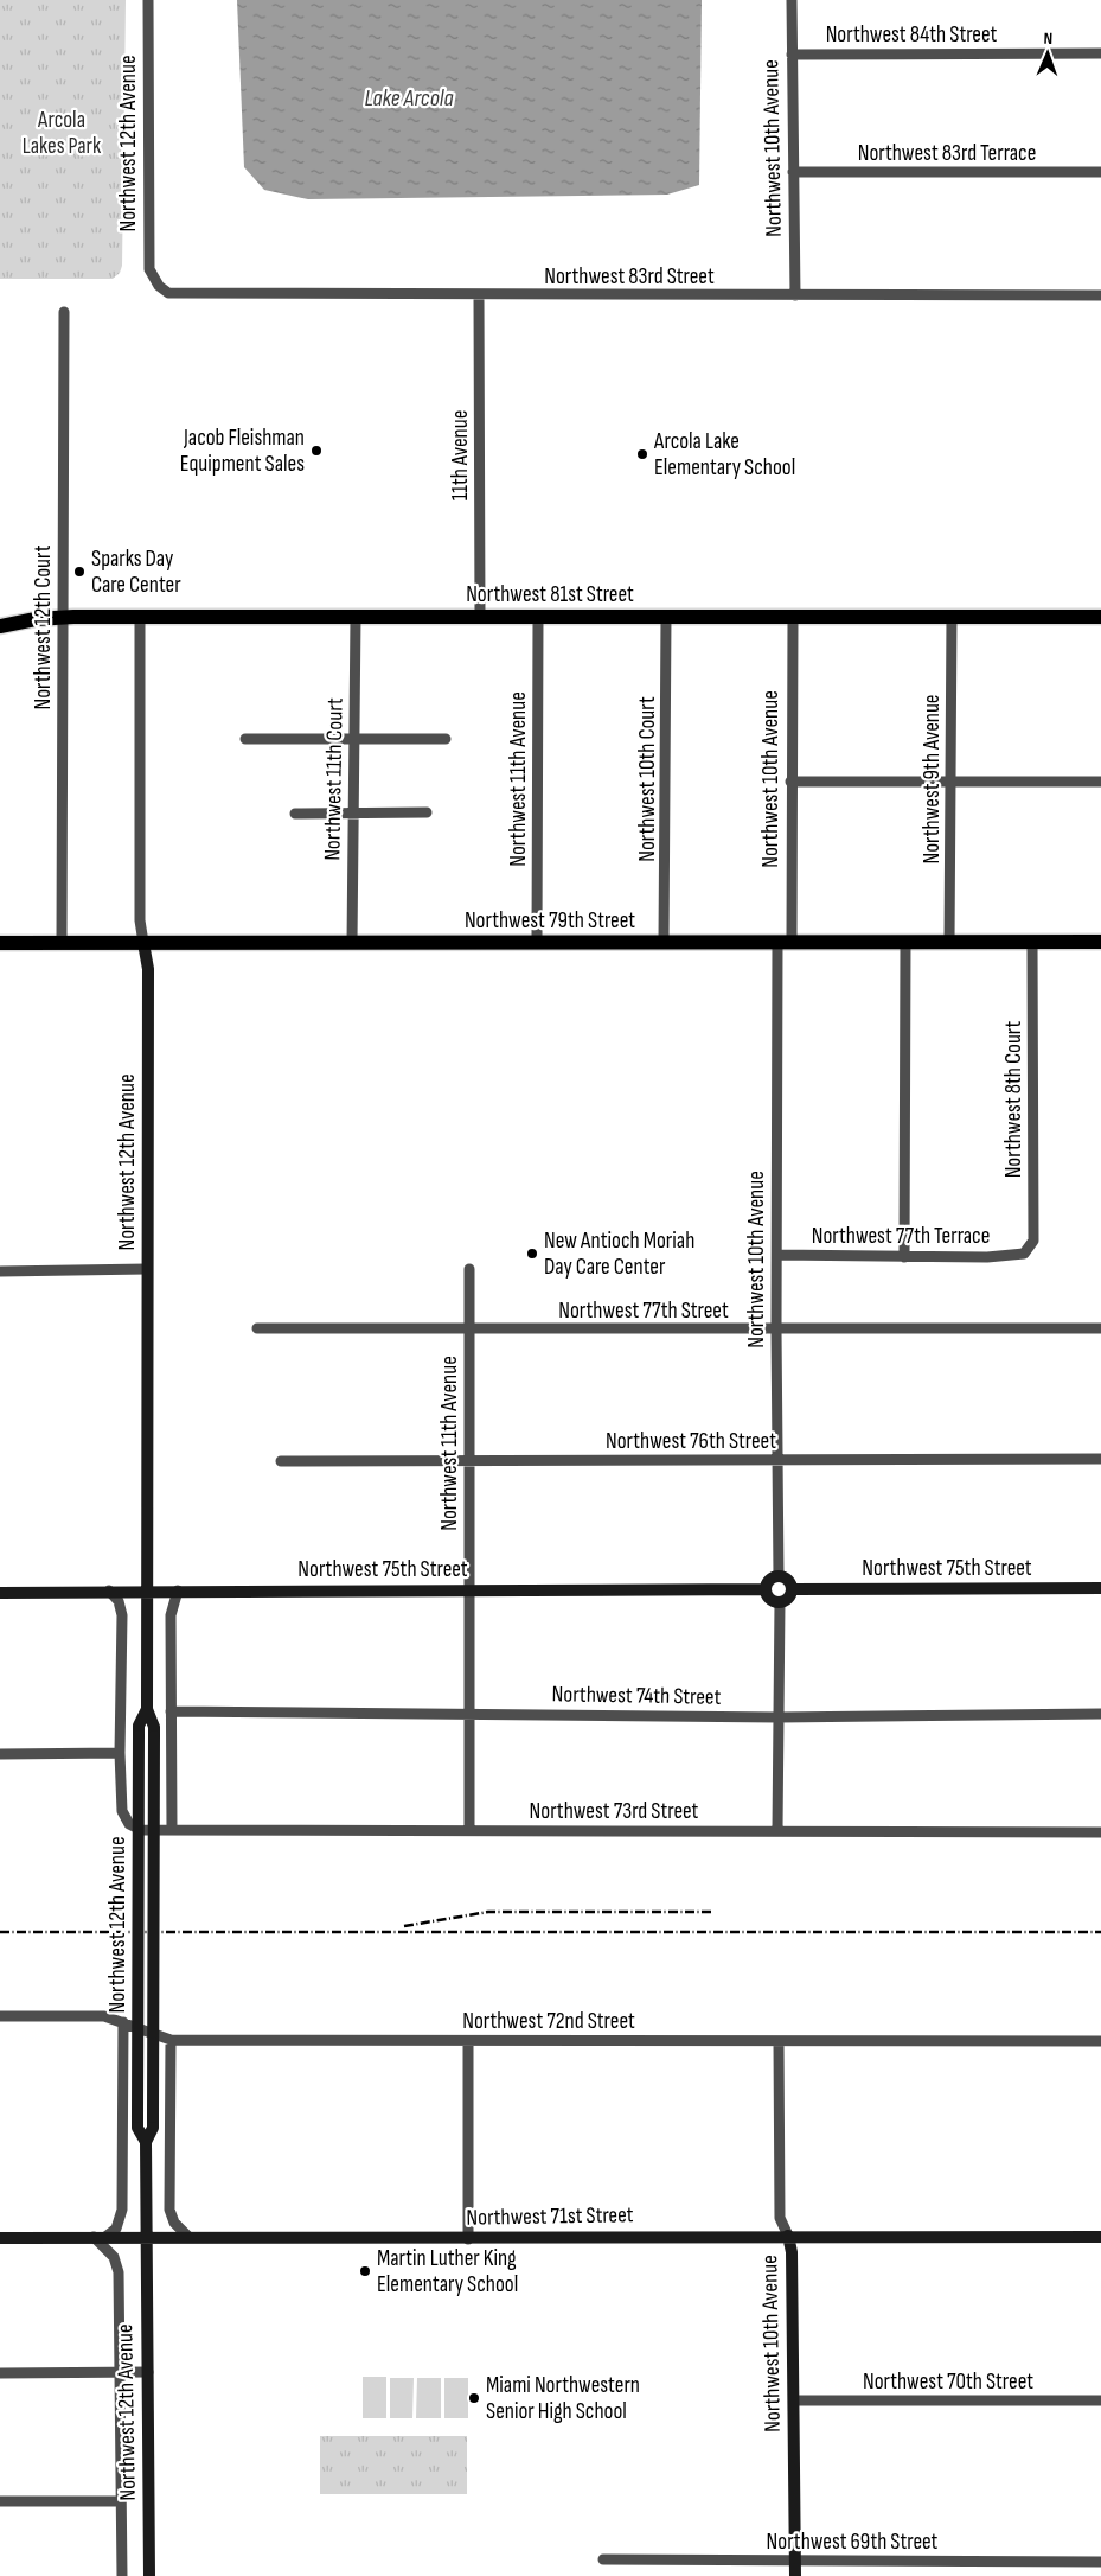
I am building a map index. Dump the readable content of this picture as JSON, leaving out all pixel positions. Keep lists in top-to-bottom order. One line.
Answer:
{"streets":{"main road":["Northwest 81st Street","Northwest 79th Street"],"street":["Northwest 84th Street","Northwest 12th Avenue","Northwest 10th Avenue","Northwest 83rd Terrace","Northwest 83rd Street","11th Avenue","Northwest 12th Court","Northwest 11th Court","Northwest 11th Avenue","Northwest 10th Court","Northwest 9th Avenue","Northwest 8th Court","Northwest 77th Terrace","Northwest 77th Street","Northwest 76th Street","Northwest 75th Street","Northwest 74th Street","Northwest 73rd Street","Northwest 72nd Street","Northwest 71st Street","Northwest 70th Street","Northwest 69th Street"]},"crossings":[["Northwest 84th Street","Northwest 10th Avenue"],["Northwest 12th Avenue","Northwest 83rd Street"],["Northwest 12th Avenue","Northwest 81st Street"],["Northwest 12th Avenue","Northwest 79th Street"],["Northwest 12th Avenue","Northwest 75th Street"],["Northwest 12th Avenue","Northwest 73rd Street"],["Northwest 12th Avenue","Northwest 72nd Street"],["Northwest 12th Avenue","Northwest 71st Street"],["Northwest 10th Avenue","Northwest 83rd Terrace"],["Northwest 10th Avenue","Northwest 83rd Street"],["Northwest 10th Avenue","Northwest 81st Street"],["Northwest 10th Avenue","Northwest 79th Street"],["Northwest 10th Avenue","Northwest 77th Terrace"],["Northwest 10th Avenue","Northwest 77th Street"],["Northwest 10th Avenue","Northwest 76th Street"],["Northwest 10th Avenue","Northwest 75th Street"],["Northwest 10th Avenue","Northwest 72nd Street"],["Northwest 10th Avenue","Northwest 71st Street"],["Northwest 10th Avenue","Northwest 70th Street"],["Northwest 10th Avenue","Northwest 69th Street"],["Northwest 83rd Street","11th Avenue"],["11th Avenue","Northwest 81st Street"],["Northwest 81st Street","Northwest 12th Court"],["Northwest 81st Street","Northwest 11th Court"],["Northwest 81st Street","Northwest 11th Avenue"],["Northwest 81st Street","Northwest 10th Court"],["Northwest 81st Street","Northwest 9th Avenue"],["Northwest 12th Court","Northwest 79th Street"],["Northwest 11th Court","Northwest 79th Street"],["Northwest 11th Avenue","Northwest 79th Street"],["Northwest 11th Avenue","Northwest 77th Street"],["Northwest 11th Avenue","Northwest 76th Street"],["Northwest 11th Avenue","Northwest 75th Street"],["Northwest 11th Avenue","Northwest 74th Street"],["Northwest 11th Avenue","Northwest 73rd Street"],["Northwest 10th Court","Northwest 79th Street"],["Northwest 9th Avenue","Northwest 79th Street"],["Northwest 79th Street","Northwest 8th Court"],["Northwest 8th Court","Northwest 77th Terrace"]],"water":["Lake Arcola"],"parks":["Arcola Lakes Park"],"places":["Jacob Fleishman Equipment Sales","Arcola Lake Elementary School","Sparks Day Care Center","New Antioch Moriah Day Care Center","Martin Luther King Elementary School","Miami Northwestern Senior High School"],"north":"top"}
